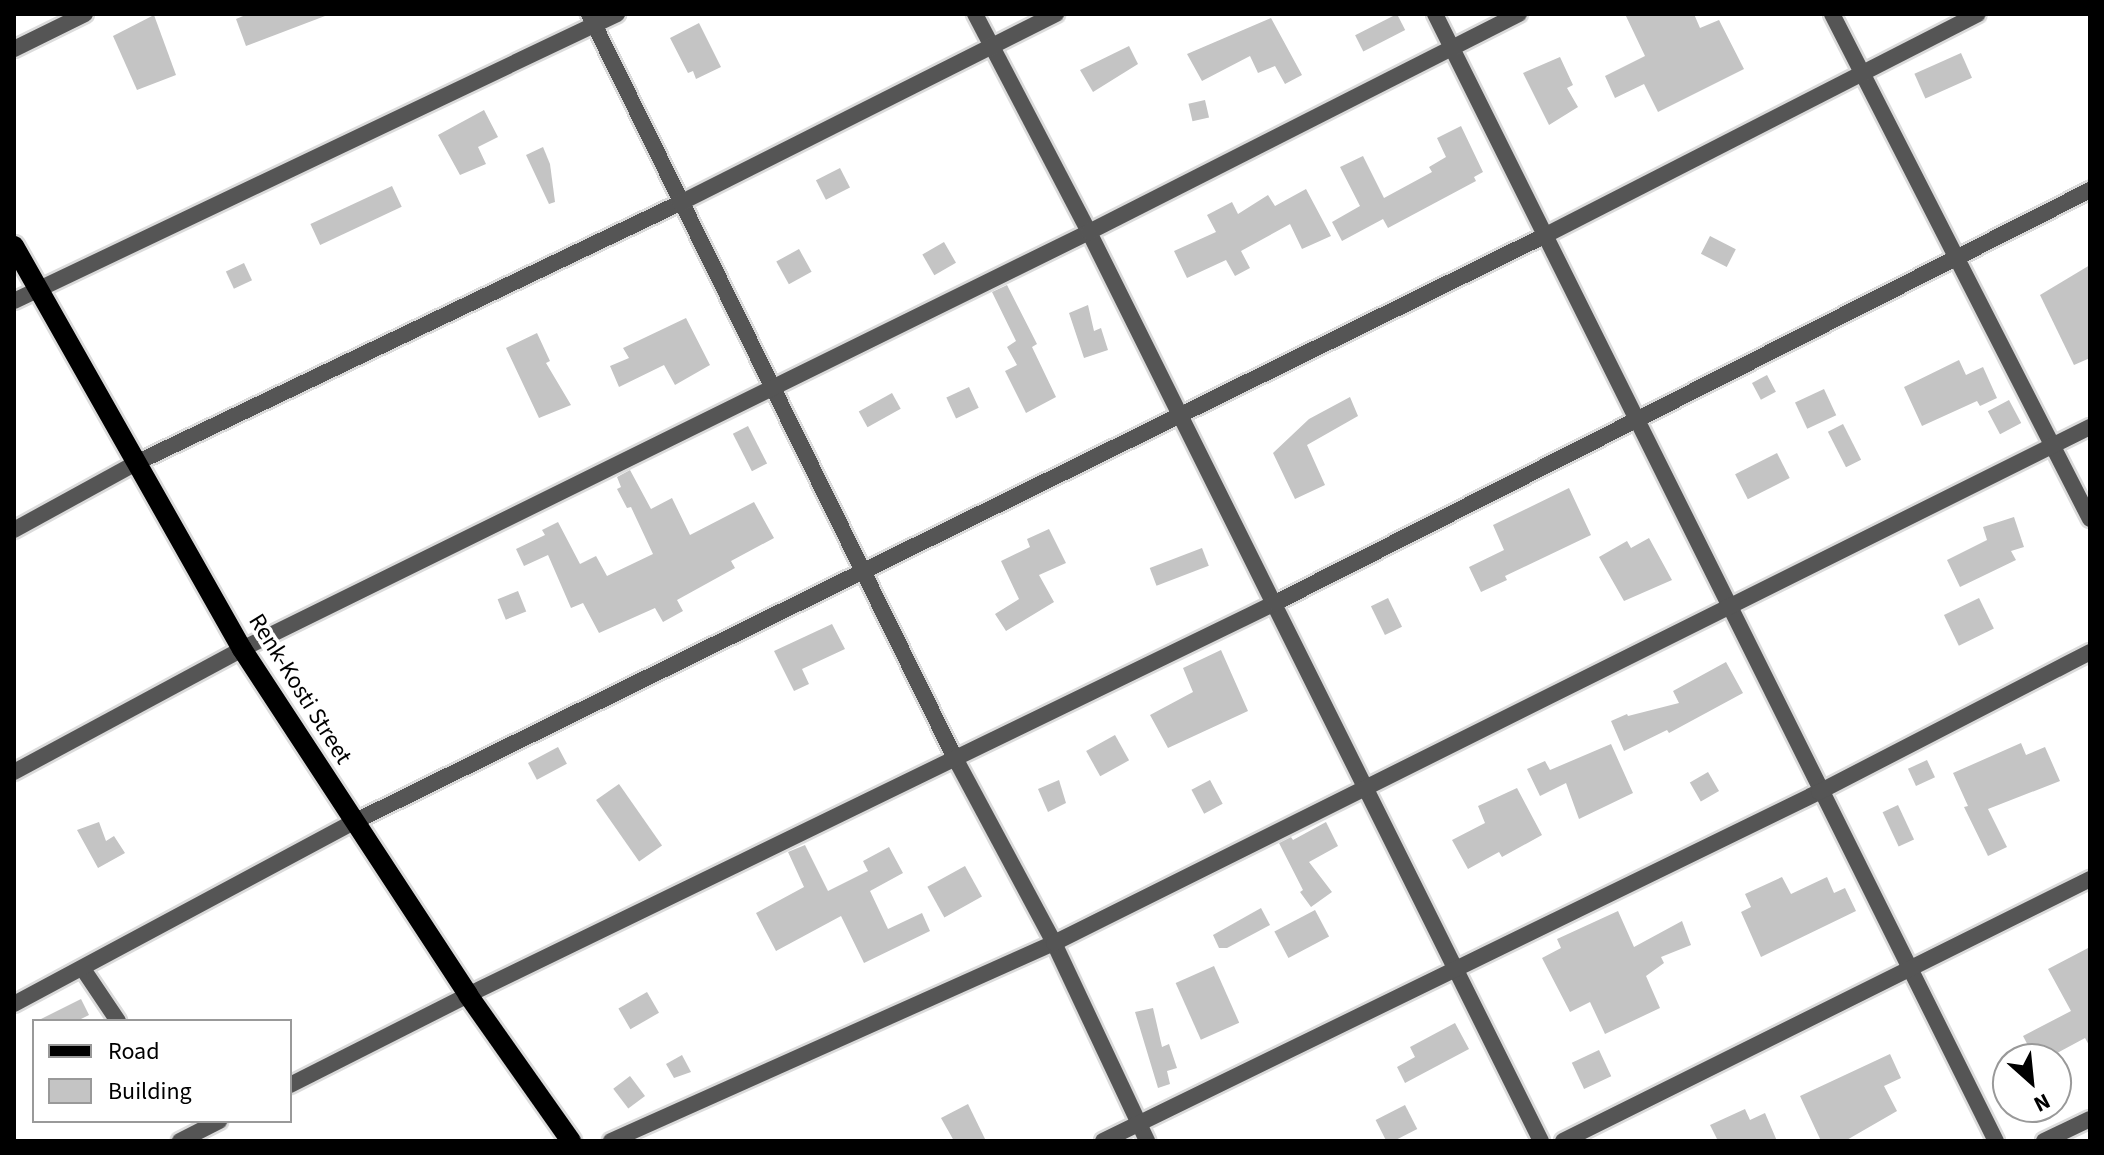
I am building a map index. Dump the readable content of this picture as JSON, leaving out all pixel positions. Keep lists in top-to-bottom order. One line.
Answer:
{"streets":{"main road":["Renk-Kosti Street"]},"legend":["Road","Building"],"north":"bottom right"}
